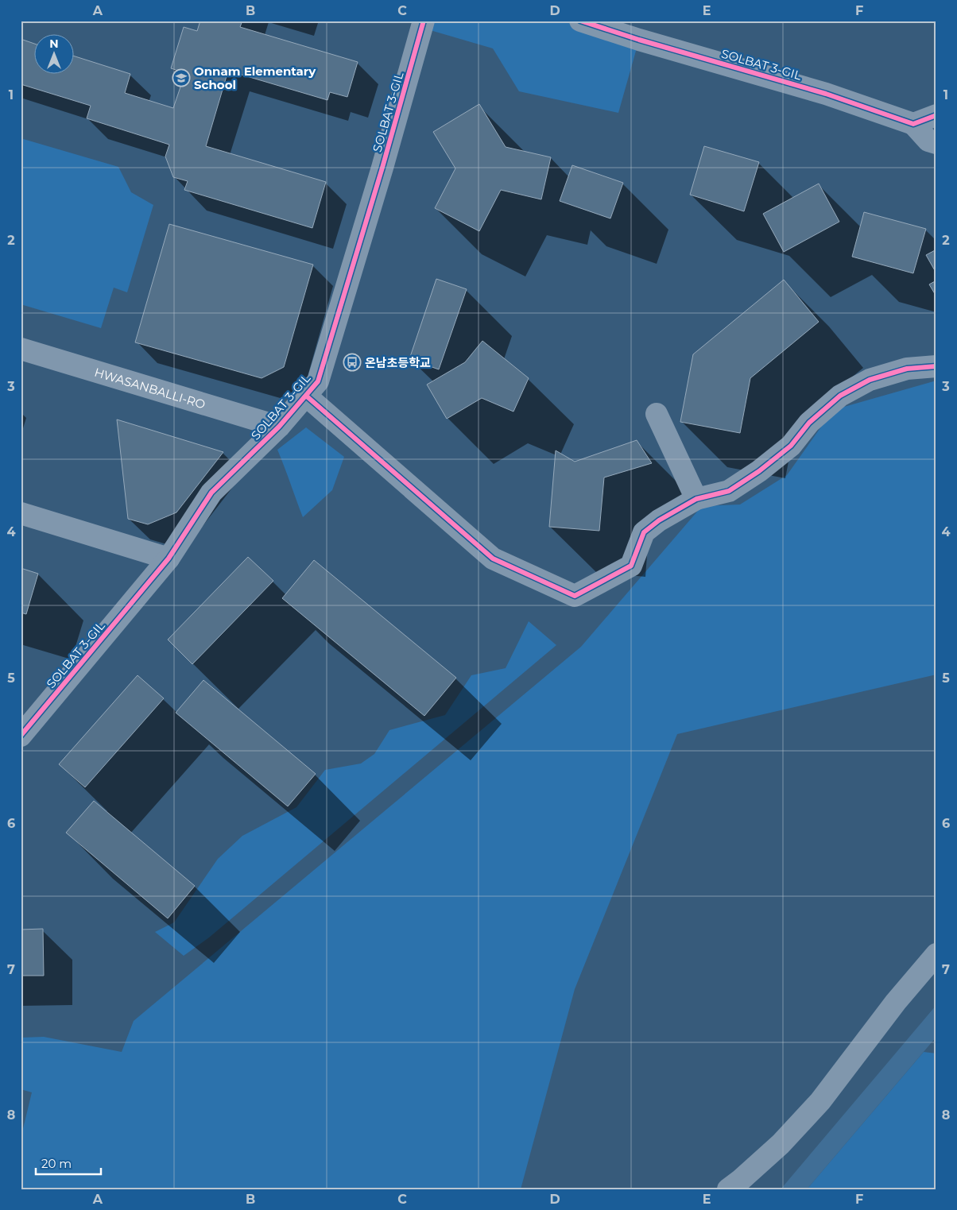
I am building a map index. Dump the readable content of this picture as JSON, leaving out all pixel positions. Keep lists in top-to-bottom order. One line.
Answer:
{"streets":{"street":["SOLBAT 3-GIL","HWASANBALLI-RO"]},"crossings":[["SOLBAT 3-GIL","HWASANBALLI-RO"]],"places":{"school or university":["Onnam Elementary School"],"bus stop":["온남초등학교"]},"scale_bar":"20 m","north":"top","grid":{"columns":["A","B","C","D","E","F"],"rows":["1","2","3","4","5","6","7","8"]}}
